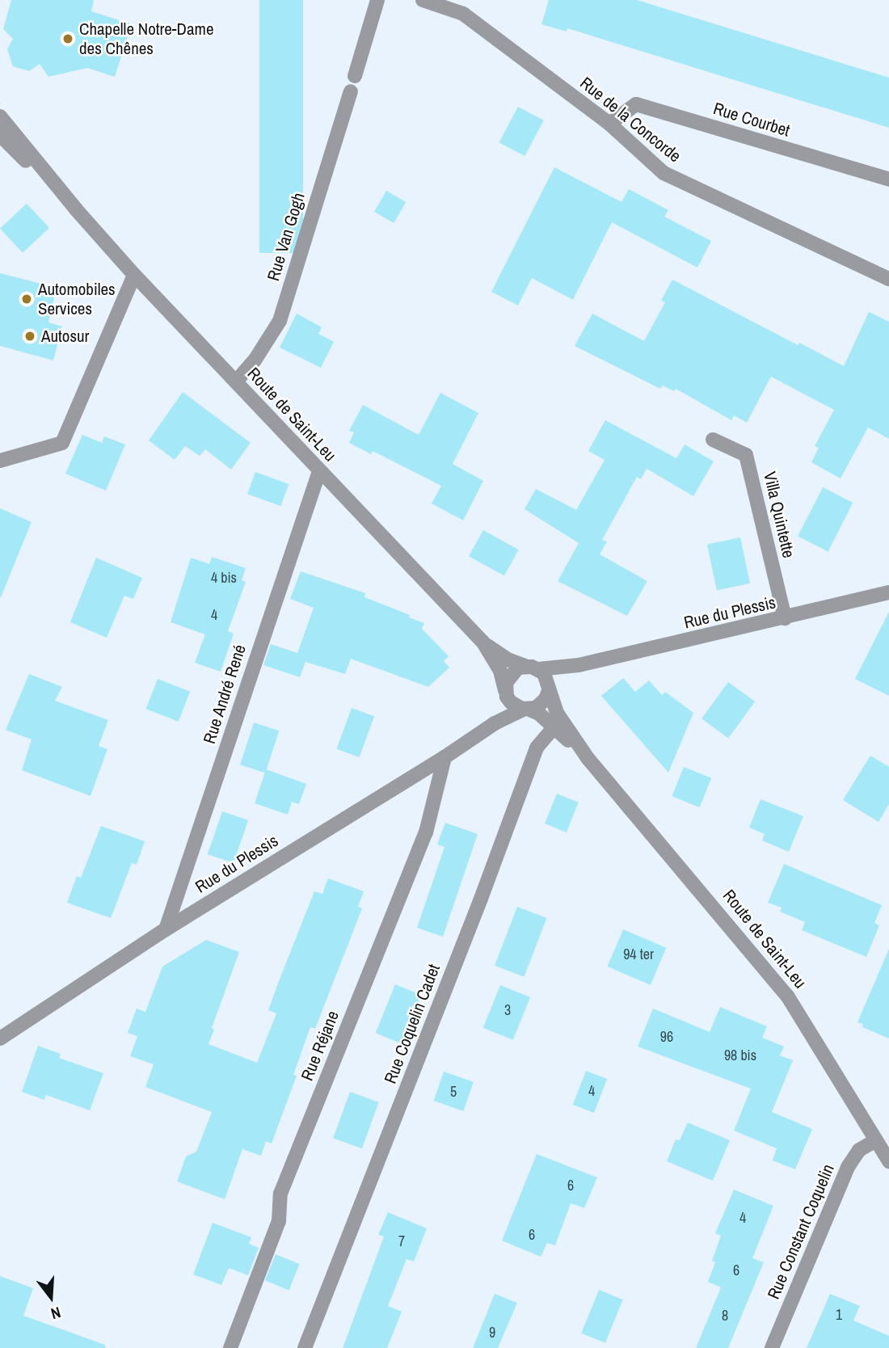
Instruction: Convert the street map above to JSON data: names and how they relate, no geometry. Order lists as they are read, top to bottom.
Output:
{
  "streets": {
    "street": [
      "Rue de la Concorde",
      "Rue Courbet",
      "Rue Van Gogh",
      "Route de Saint-Leu",
      "Villa Quintette",
      "Rue du Plessis",
      "Rue André René",
      "Rue Coquelin Cadet",
      "Rue Réjane",
      "Rue Constant Coquelin"
    ]
  },
  "crossings": [
    ["Rue de la Concorde", "Rue Courbet"],
    ["Rue Van Gogh", "Route de Saint-Leu"],
    ["Route de Saint-Leu", "Rue du Plessis"],
    ["Route de Saint-Leu", "Rue André René"],
    ["Route de Saint-Leu", "Rue Coquelin Cadet"],
    ["Route de Saint-Leu", "Rue Constant Coquelin"],
    ["Villa Quintette", "Rue du Plessis"],
    ["Rue du Plessis", "Rue André René"],
    ["Rue du Plessis", "Rue Réjane"]
  ],
  "places": ["Chapelle Notre-Dame des Chênes", "Automobiles Services", "Autosur"],
  "house_numbers": [
    "4 bis",
    "4",
    "94 ter",
    "3",
    "96",
    "98 bis",
    "4",
    "5",
    "6",
    "4",
    "6",
    "7",
    "6",
    "1",
    "8",
    "9"
  ],
  "north": "bottom"
}
